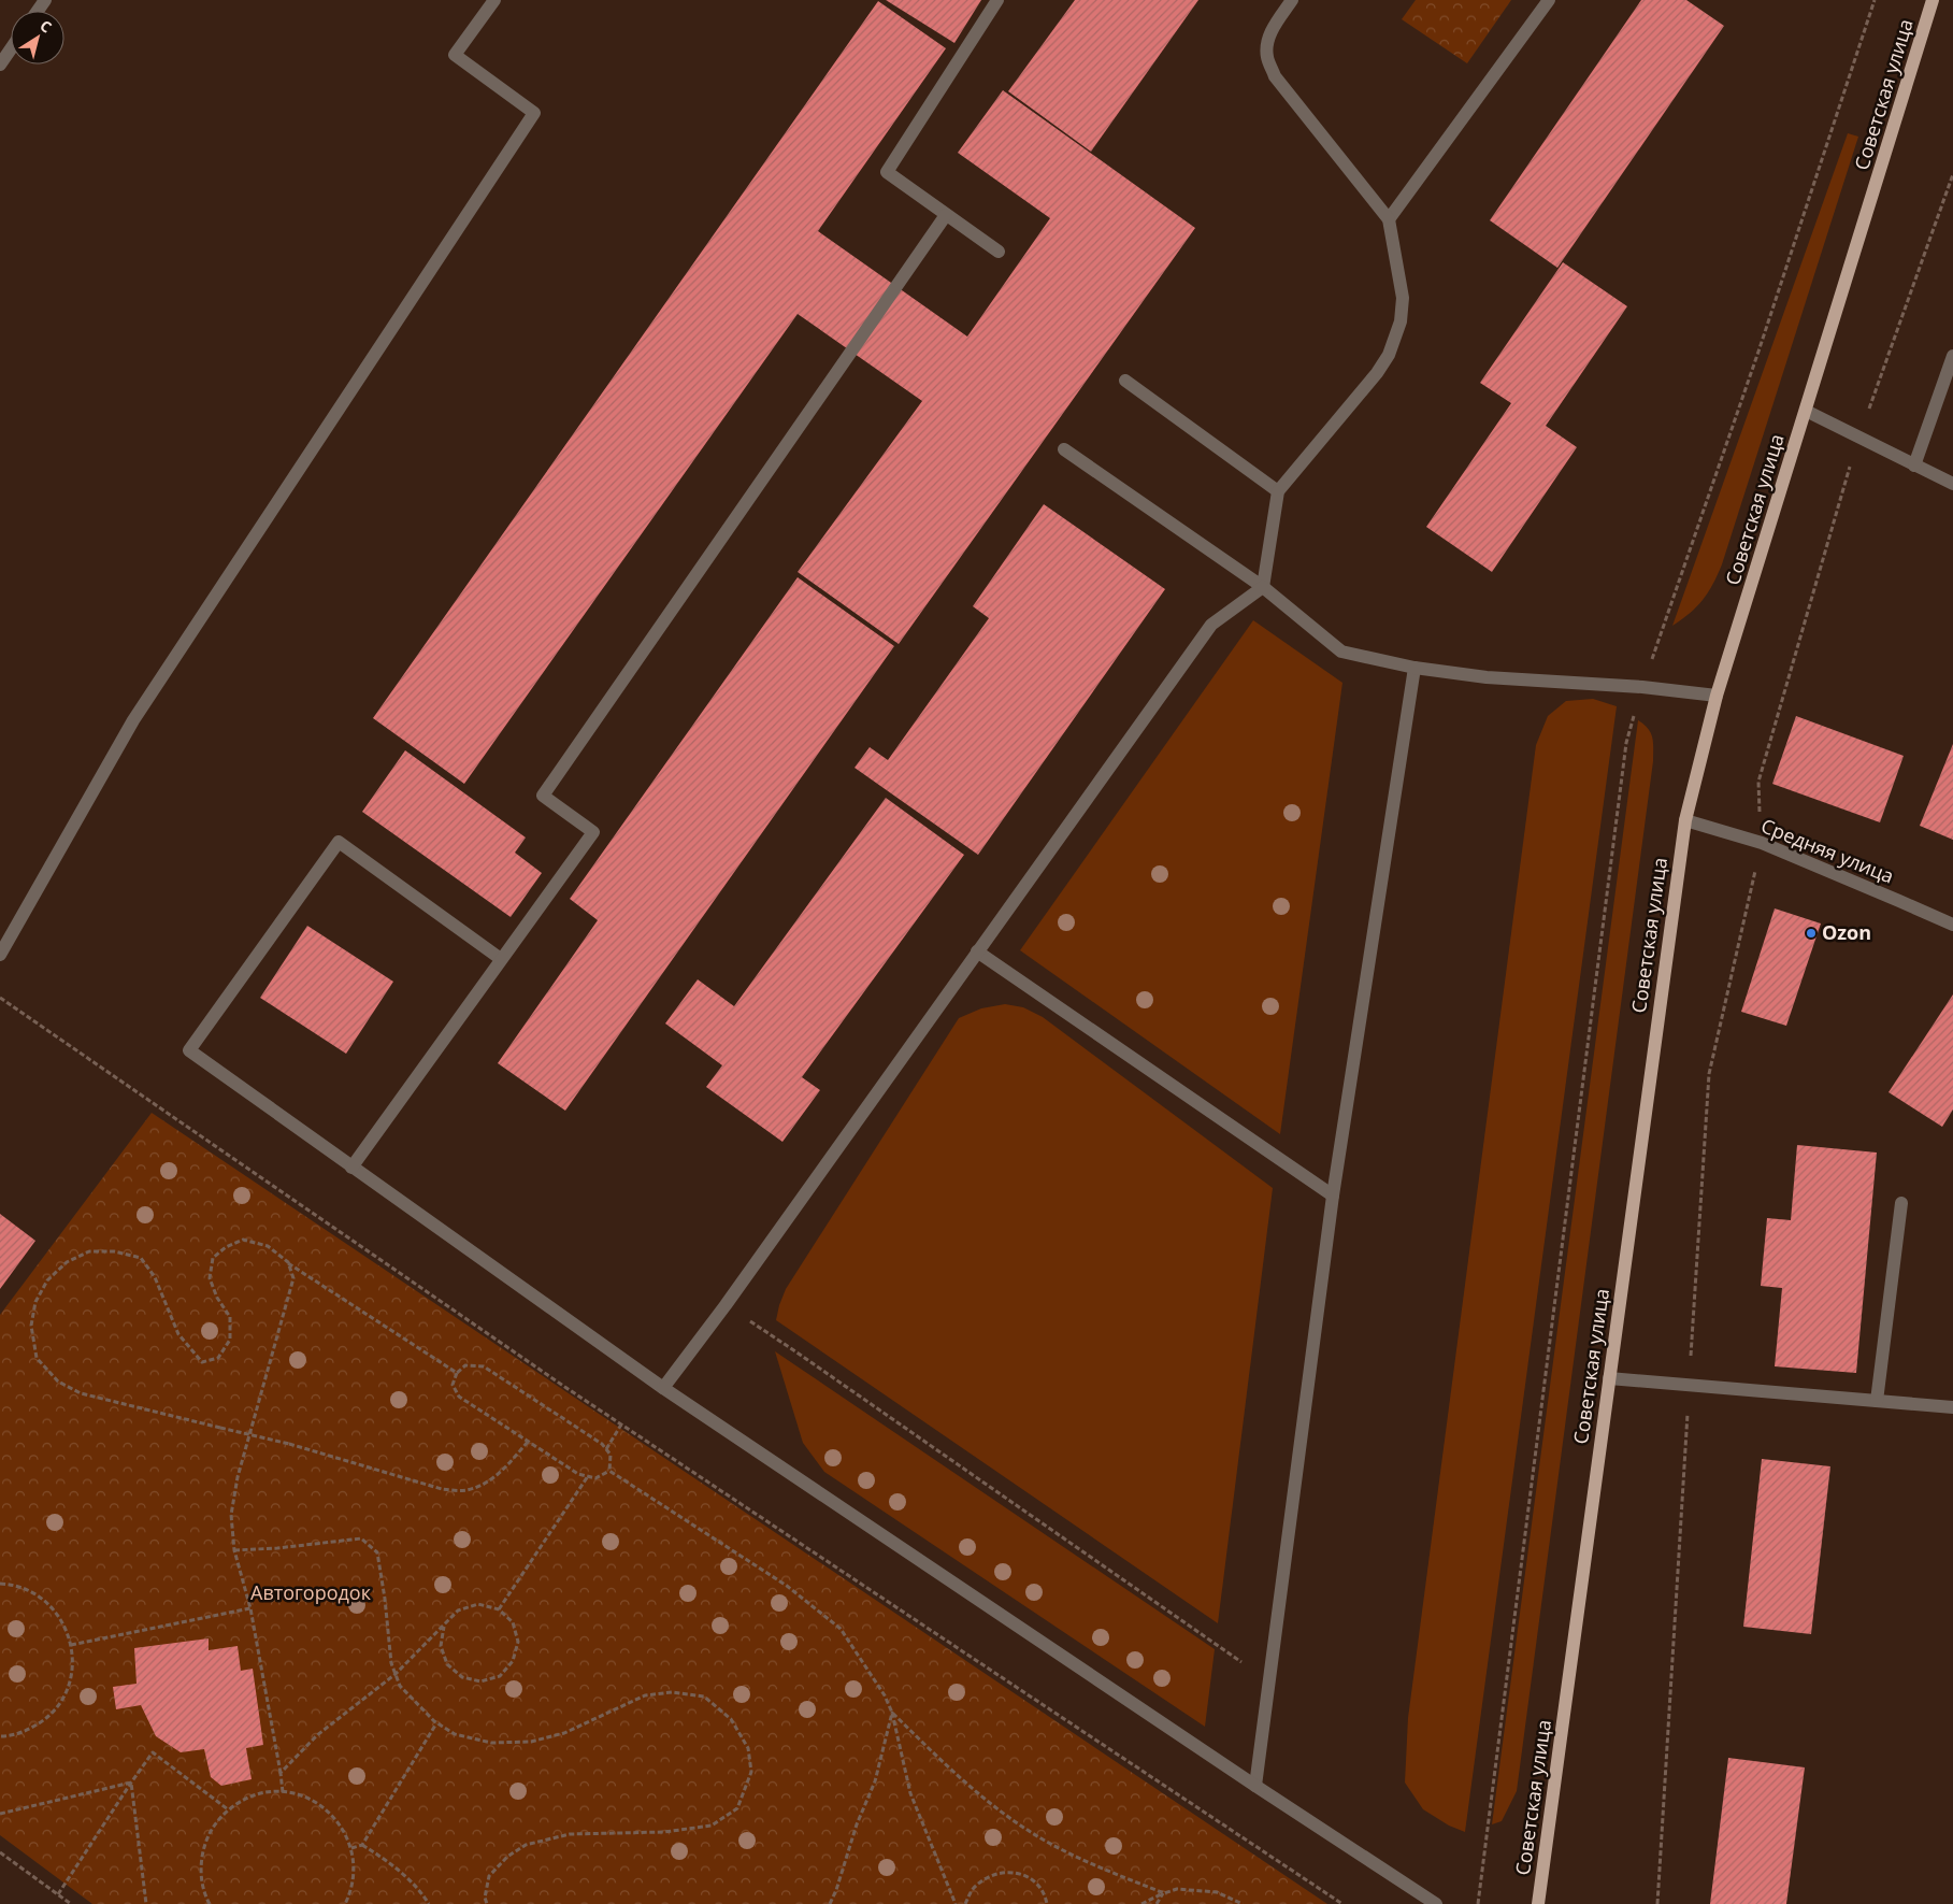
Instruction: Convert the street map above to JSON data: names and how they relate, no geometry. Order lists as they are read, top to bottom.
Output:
{
  "streets": {
    "main road": ["Советская улица"],
    "street": ["Средняя улица"]
  },
  "crossings": [
    ["Советская улица", "Средняя улица"]
  ],
  "parks": ["Автогородок"],
  "places": ["Ozon"],
  "north": "top right"
}
